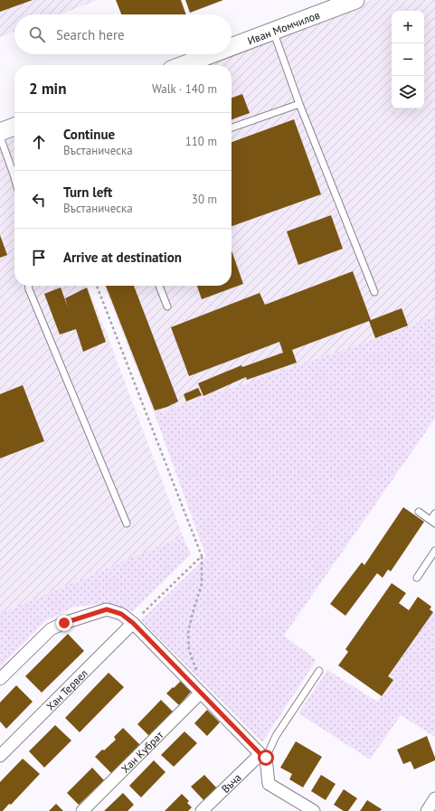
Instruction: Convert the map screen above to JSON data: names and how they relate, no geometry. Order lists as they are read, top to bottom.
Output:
{
  "streets": {
    "street": [
      "Иван Момчилов",
      "Хан Тервел",
      "Хан Кубрат",
      "Въча"
    ]
  },
  "page": {
    "map_buttons": ["+", "−"],
    "search": "Search here",
    "heading": ["2 min", "Walk · 140 m"],
    "list": [
      ["Continue", "Въстаническа", "110 m"],
      ["Turn left", "Въстаническа", "30 m"],
      "Arrive at destination"
    ]
  }
}
